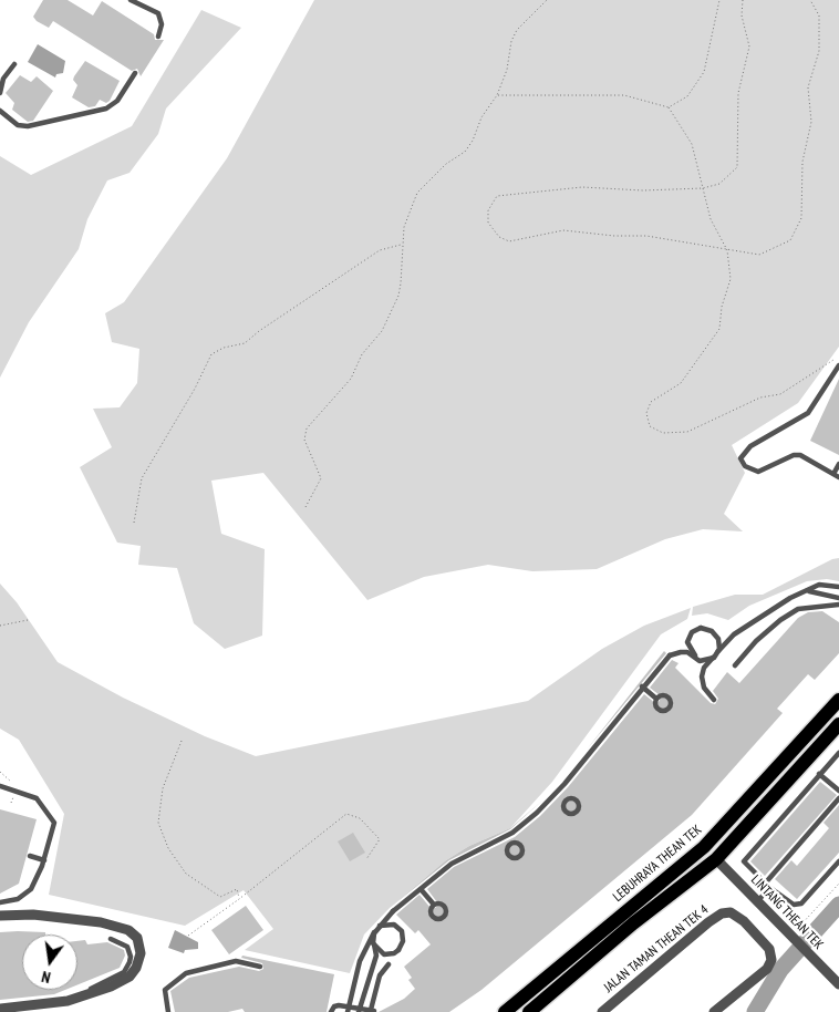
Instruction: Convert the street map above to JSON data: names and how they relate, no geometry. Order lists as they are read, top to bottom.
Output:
{
  "streets": {
    "main road": ["LEBUHRAYA THEAN TEK"],
    "street": ["LINTANG THEAN TEK", "JALAN TAMAN THEAN TEK 4"]
  },
  "north": "bottom"
}
